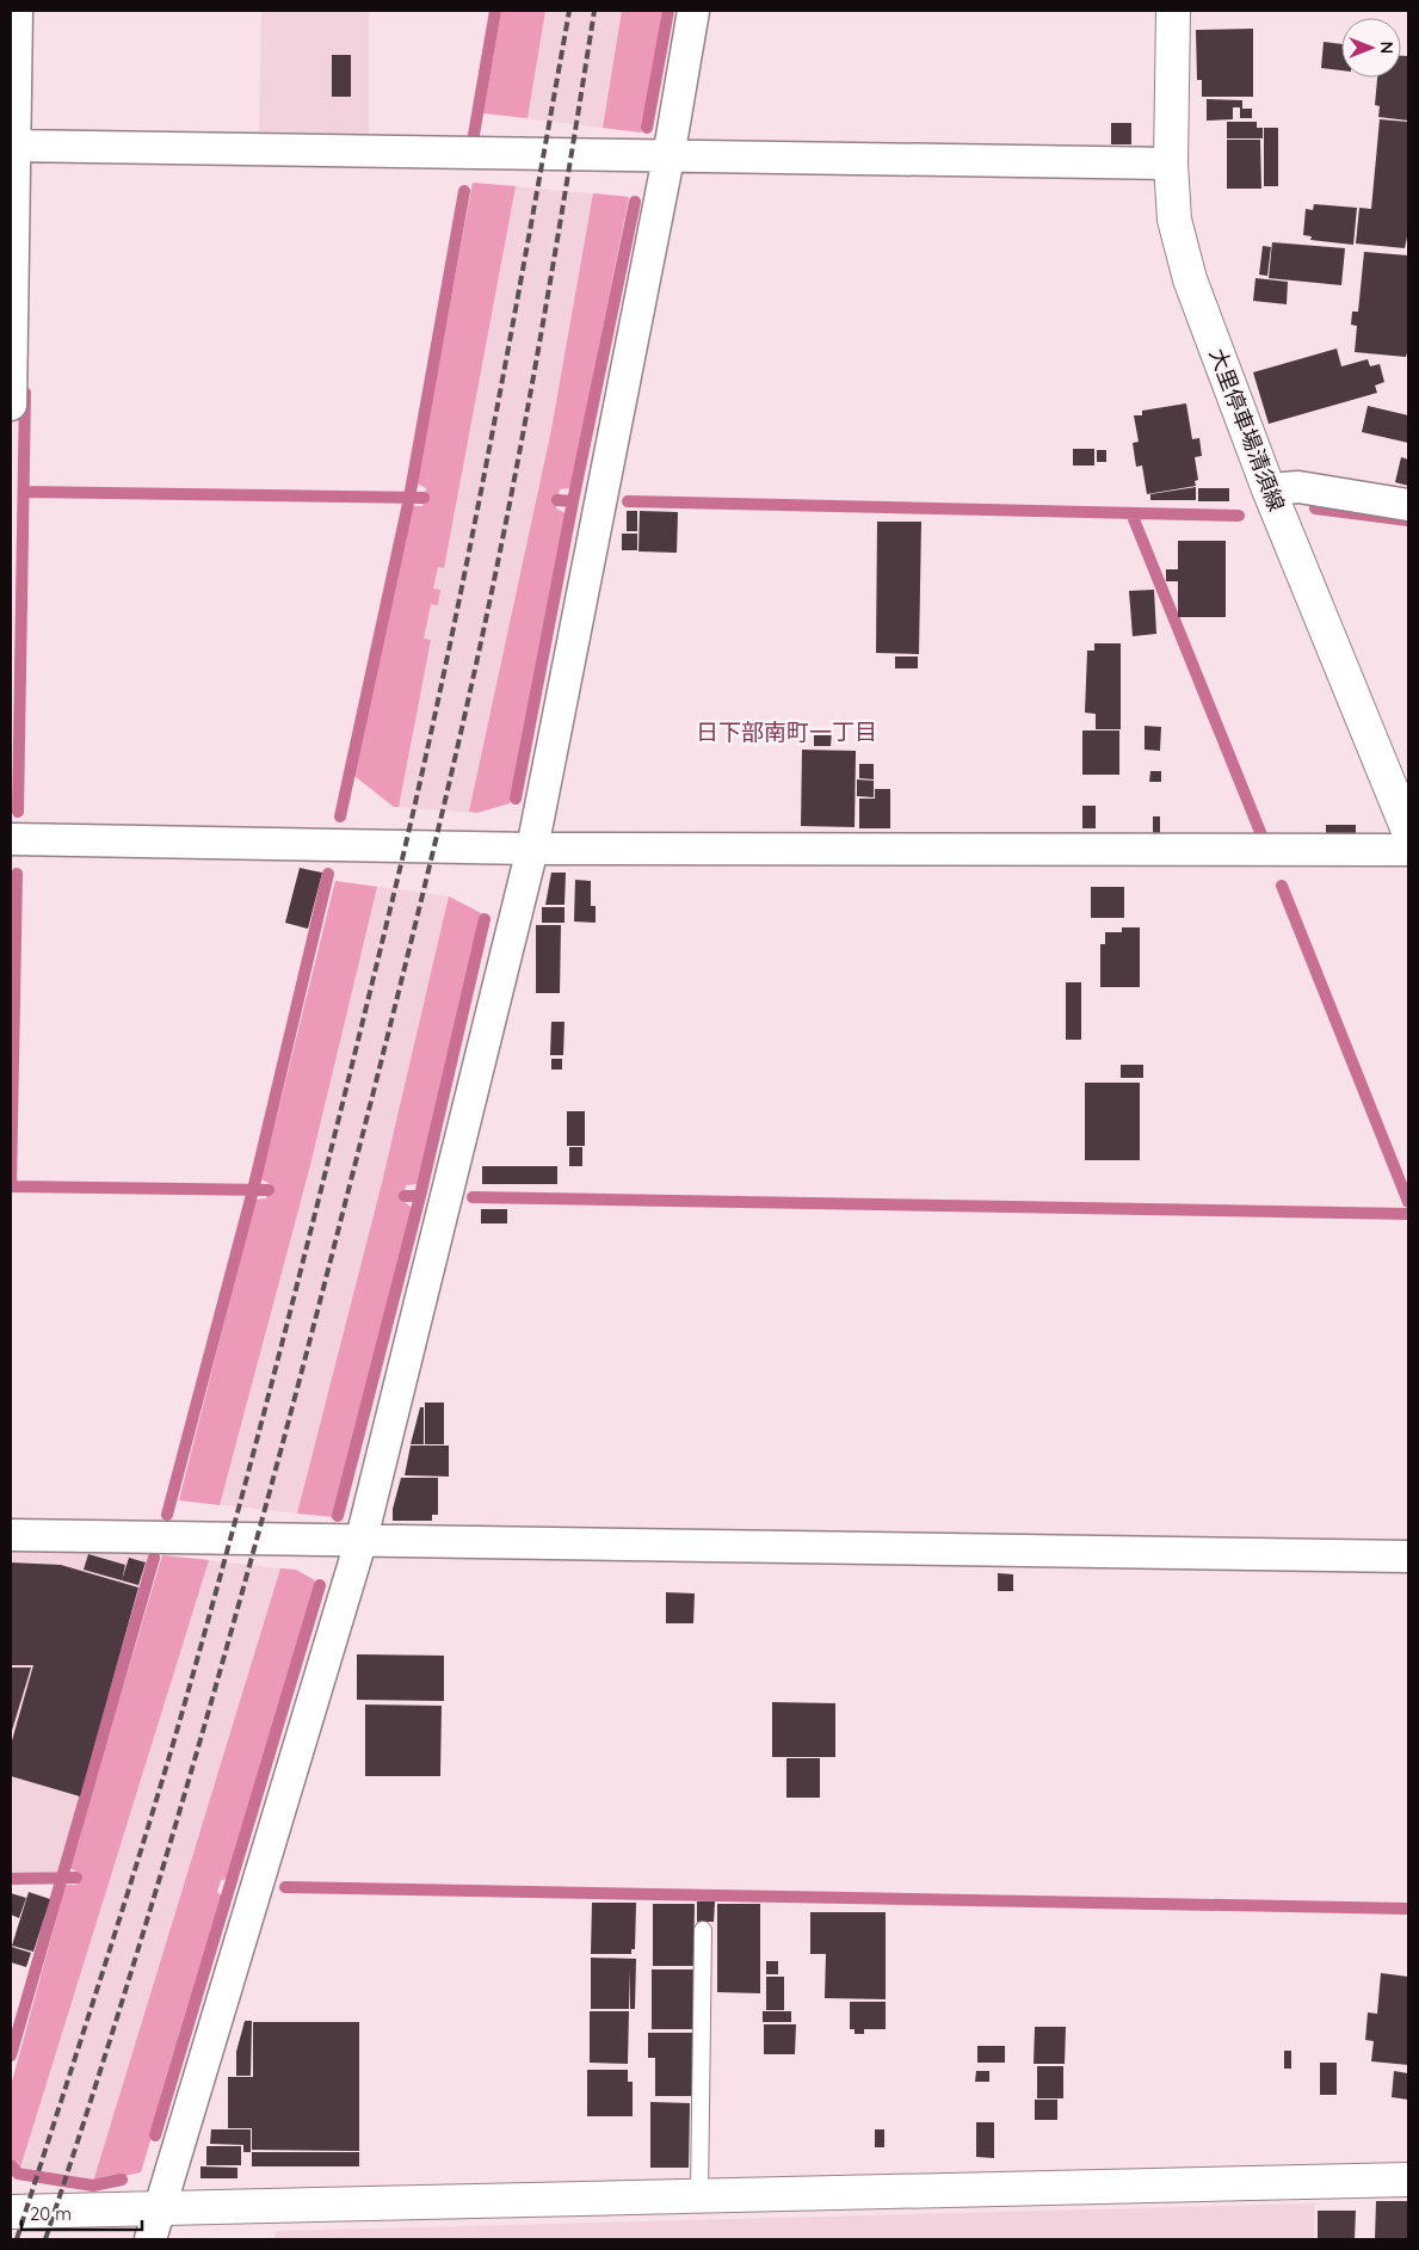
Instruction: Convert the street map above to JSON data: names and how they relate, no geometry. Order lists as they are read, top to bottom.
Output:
{
  "streets": {
    "street": ["大里停車場清須線"]
  },
  "districts": ["日下部南町一丁目"],
  "scale_bar": "20 m",
  "north": "right"
}
